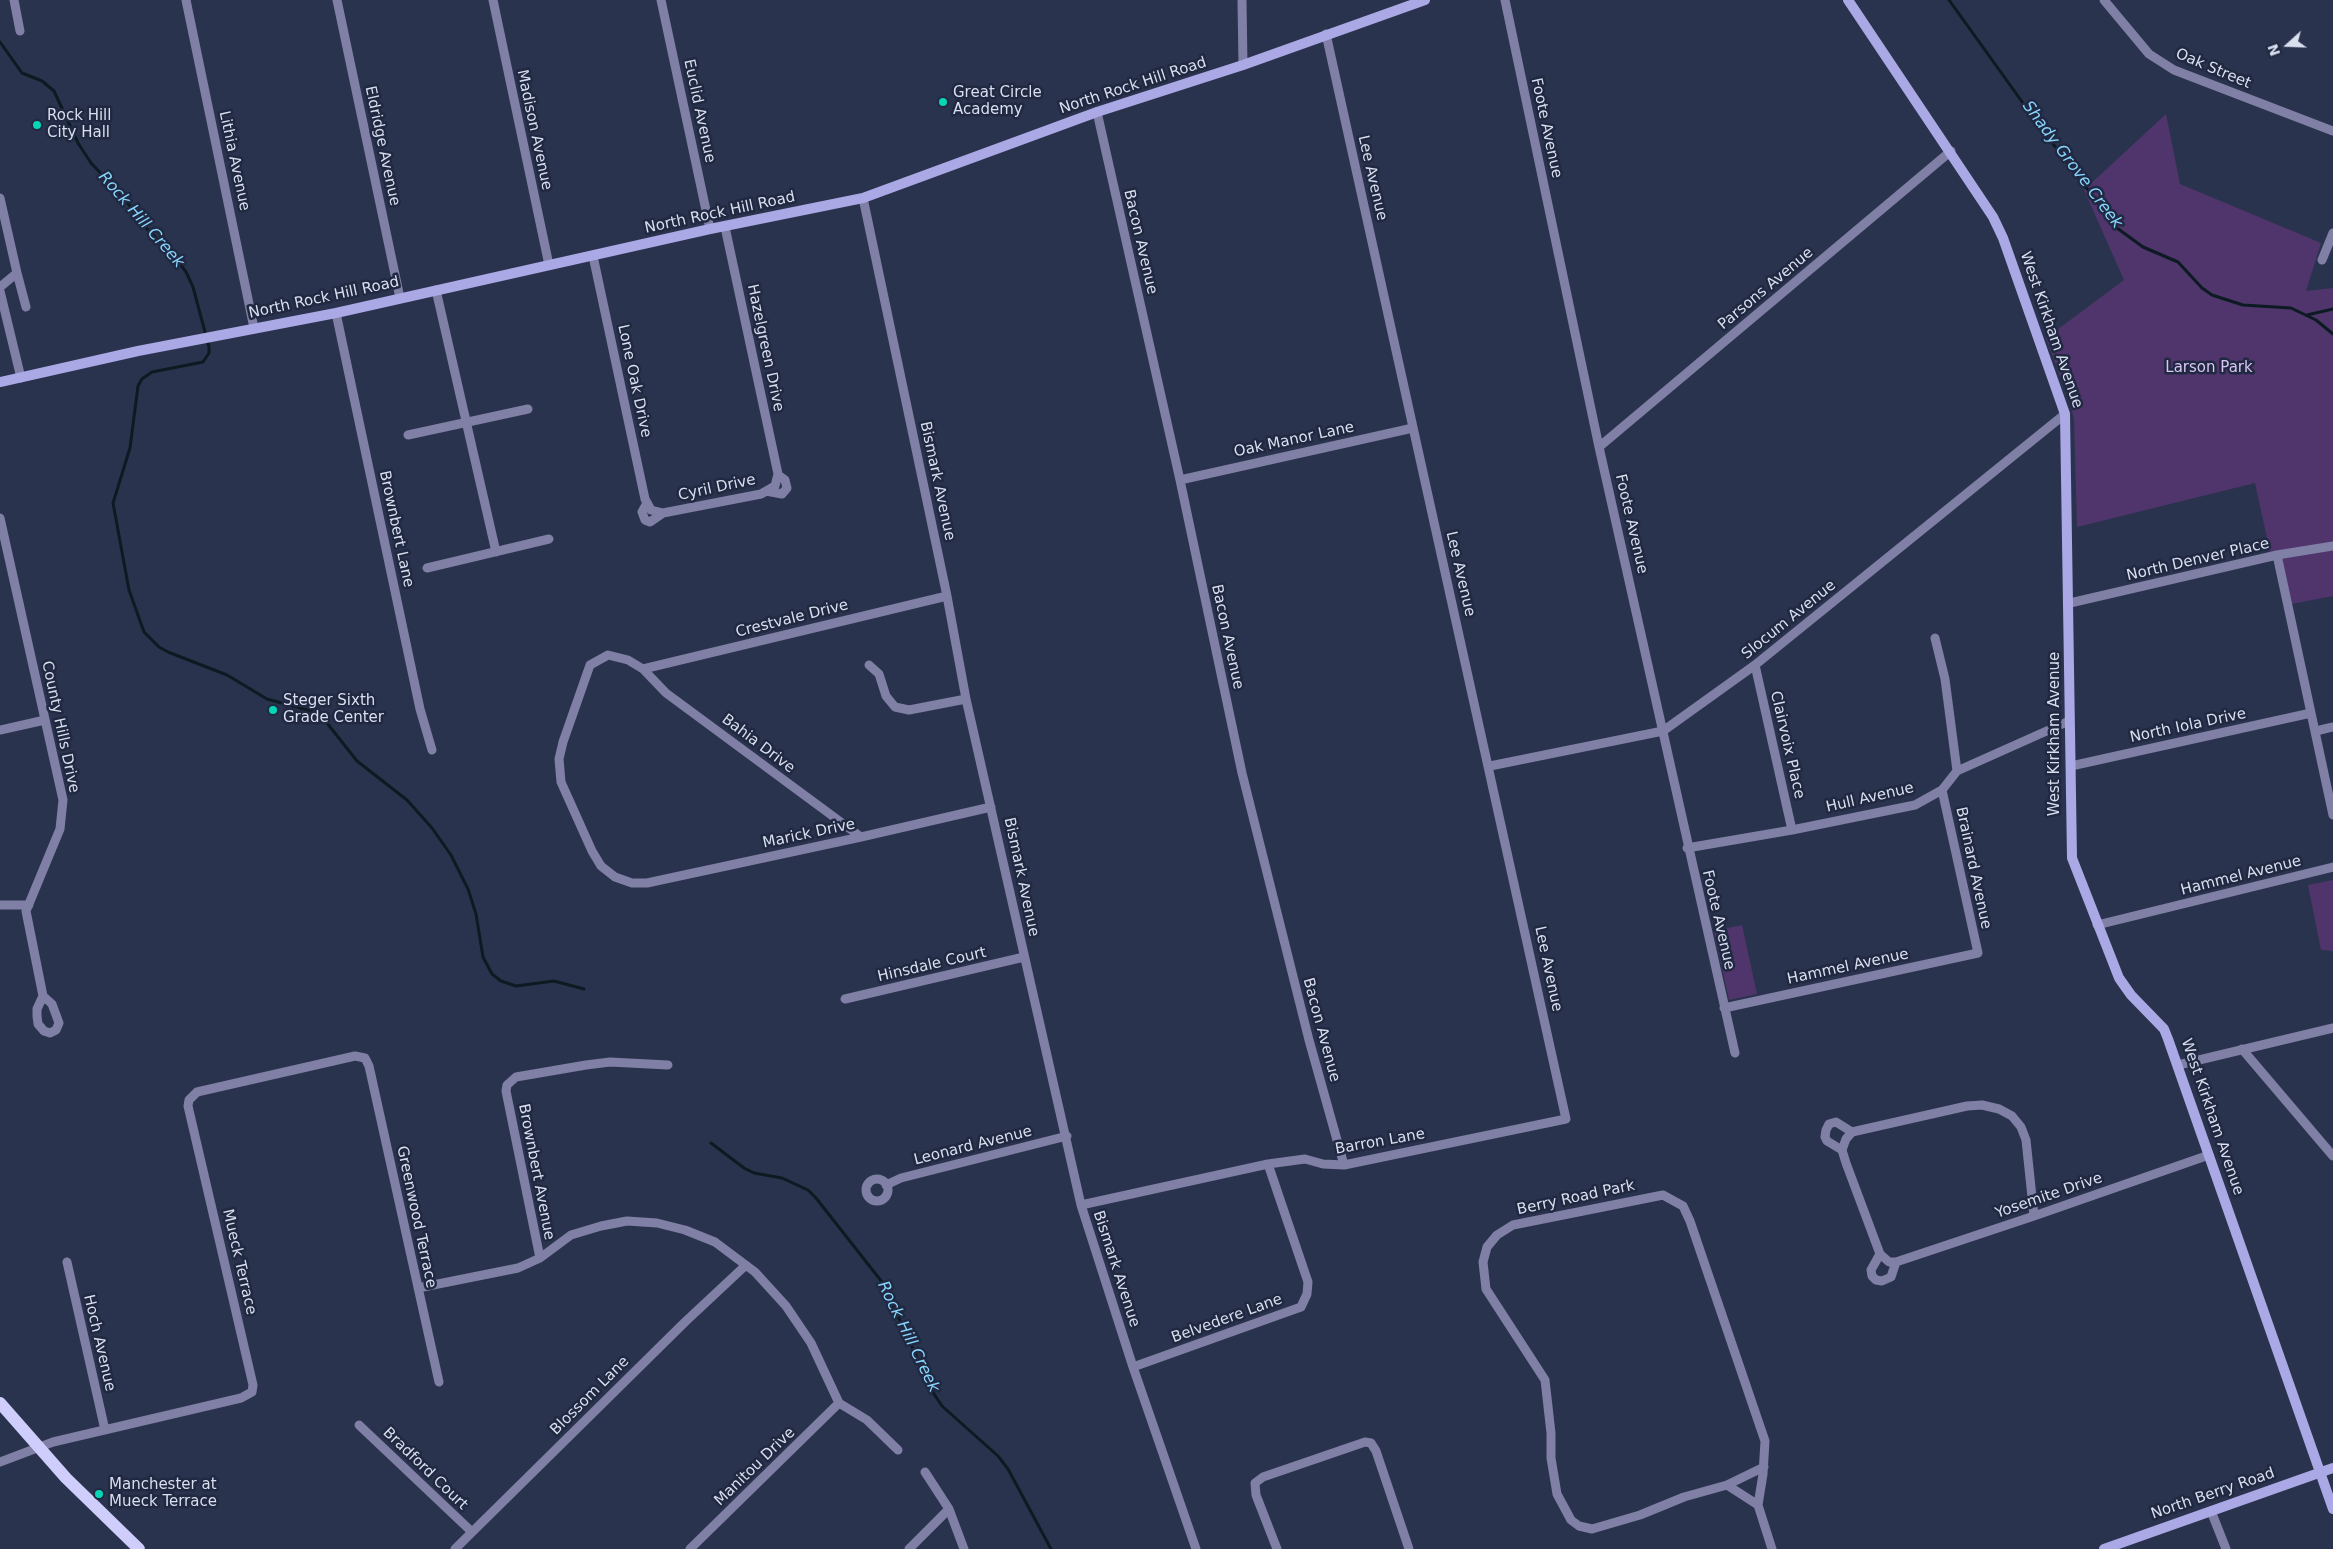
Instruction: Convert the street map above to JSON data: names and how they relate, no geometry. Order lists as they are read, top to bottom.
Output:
{
  "streets": {
    "street": [
      "Oak Street",
      "North Rock Hill Road",
      "Euclid Avenue",
      "Foote Avenue",
      "Madison Avenue",
      "Eldridge Avenue",
      "Lithia Avenue",
      "Lee Avenue",
      "Bacon Avenue",
      "Parsons Avenue",
      "West Kirkham Avenue",
      "Hazelgreen Drive",
      "Lone Oak Drive",
      "Oak Manor Lane",
      "Bismark Avenue",
      "Cyril Drive",
      "Brownbert Lane",
      "North Denver Place",
      "Crestvale Drive",
      "Slocum Avenue",
      "North Iola Drive",
      "County Hills Drive",
      "Bahia Drive",
      "Clairvoix Place",
      "Hull Avenue",
      "Marick Drive",
      "Brainard Avenue",
      "Hammel Avenue",
      "Hinsdale Court",
      "Barron Lane",
      "Leonard Avenue",
      "Brownbert Avenue",
      "Yosemite Drive",
      "Berry Road Park",
      "Greenwood Terrace",
      "Mueck Terrace",
      "Belvedere Lane",
      "Hoch Avenue",
      "Blossom Lane",
      "Manitou Drive",
      "Bradford Court",
      "North Berry Road"
    ]
  },
  "crossings": [
    ["North Rock Hill Road", "Euclid Avenue"],
    ["North Rock Hill Road", "Madison Avenue"],
    ["North Rock Hill Road", "Eldridge Avenue"],
    ["North Rock Hill Road", "Lithia Avenue"],
    ["North Rock Hill Road", "Lee Avenue"],
    ["North Rock Hill Road", "Bacon Avenue"],
    ["North Rock Hill Road", "Hazelgreen Drive"],
    ["North Rock Hill Road", "Lone Oak Drive"],
    ["North Rock Hill Road", "Bismark Avenue"],
    ["North Rock Hill Road", "Brownbert Lane"],
    ["Foote Avenue", "Parsons Avenue"],
    ["Foote Avenue", "Slocum Avenue"],
    ["Foote Avenue", "Hull Avenue"],
    ["Foote Avenue", "Hammel Avenue"],
    ["Lee Avenue", "Oak Manor Lane"],
    ["Lee Avenue", "Slocum Avenue"],
    ["Lee Avenue", "Barron Lane"],
    ["Bacon Avenue", "Oak Manor Lane"],
    ["Bacon Avenue", "Barron Lane"],
    ["Parsons Avenue", "West Kirkham Avenue"],
    ["West Kirkham Avenue", "North Denver Place"],
    ["West Kirkham Avenue", "Slocum Avenue"],
    ["West Kirkham Avenue", "North Iola Drive"],
    ["West Kirkham Avenue", "Hull Avenue"],
    ["West Kirkham Avenue", "Hammel Avenue"],
    ["West Kirkham Avenue", "Yosemite Drive"],
    ["West Kirkham Avenue", "North Berry Road"],
    ["Hazelgreen Drive", "Cyril Drive"],
    ["Lone Oak Drive", "Cyril Drive"],
    ["Bismark Avenue", "Crestvale Drive"],
    ["Bismark Avenue", "Marick Drive"],
    ["Bismark Avenue", "Hinsdale Court"],
    ["Bismark Avenue", "Barron Lane"],
    ["Bismark Avenue", "Leonard Avenue"],
    ["Bismark Avenue", "Belvedere Lane"],
    ["Crestvale Drive", "Bahia Drive"],
    ["Slocum Avenue", "Clairvoix Place"],
    ["Bahia Drive", "Marick Drive"],
    ["Clairvoix Place", "Hull Avenue"],
    ["Hull Avenue", "Brainard Avenue"],
    ["Brainard Avenue", "Hammel Avenue"],
    ["Barron Lane", "Belvedere Lane"],
    ["Greenwood Terrace", "Mueck Terrace"],
    ["Mueck Terrace", "Hoch Avenue"],
    ["Blossom Lane", "Bradford Court"]
  ],
  "water": ["Shady Grove Creek", "Rock Hill Creek"],
  "parks": ["Larson Park"],
  "places": [
    "Great Circle Academy",
    "Rock Hill City Hall",
    "Steger Sixth Grade Center",
    "Manchester at Mueck Terrace"
  ],
  "north": "left"
}
